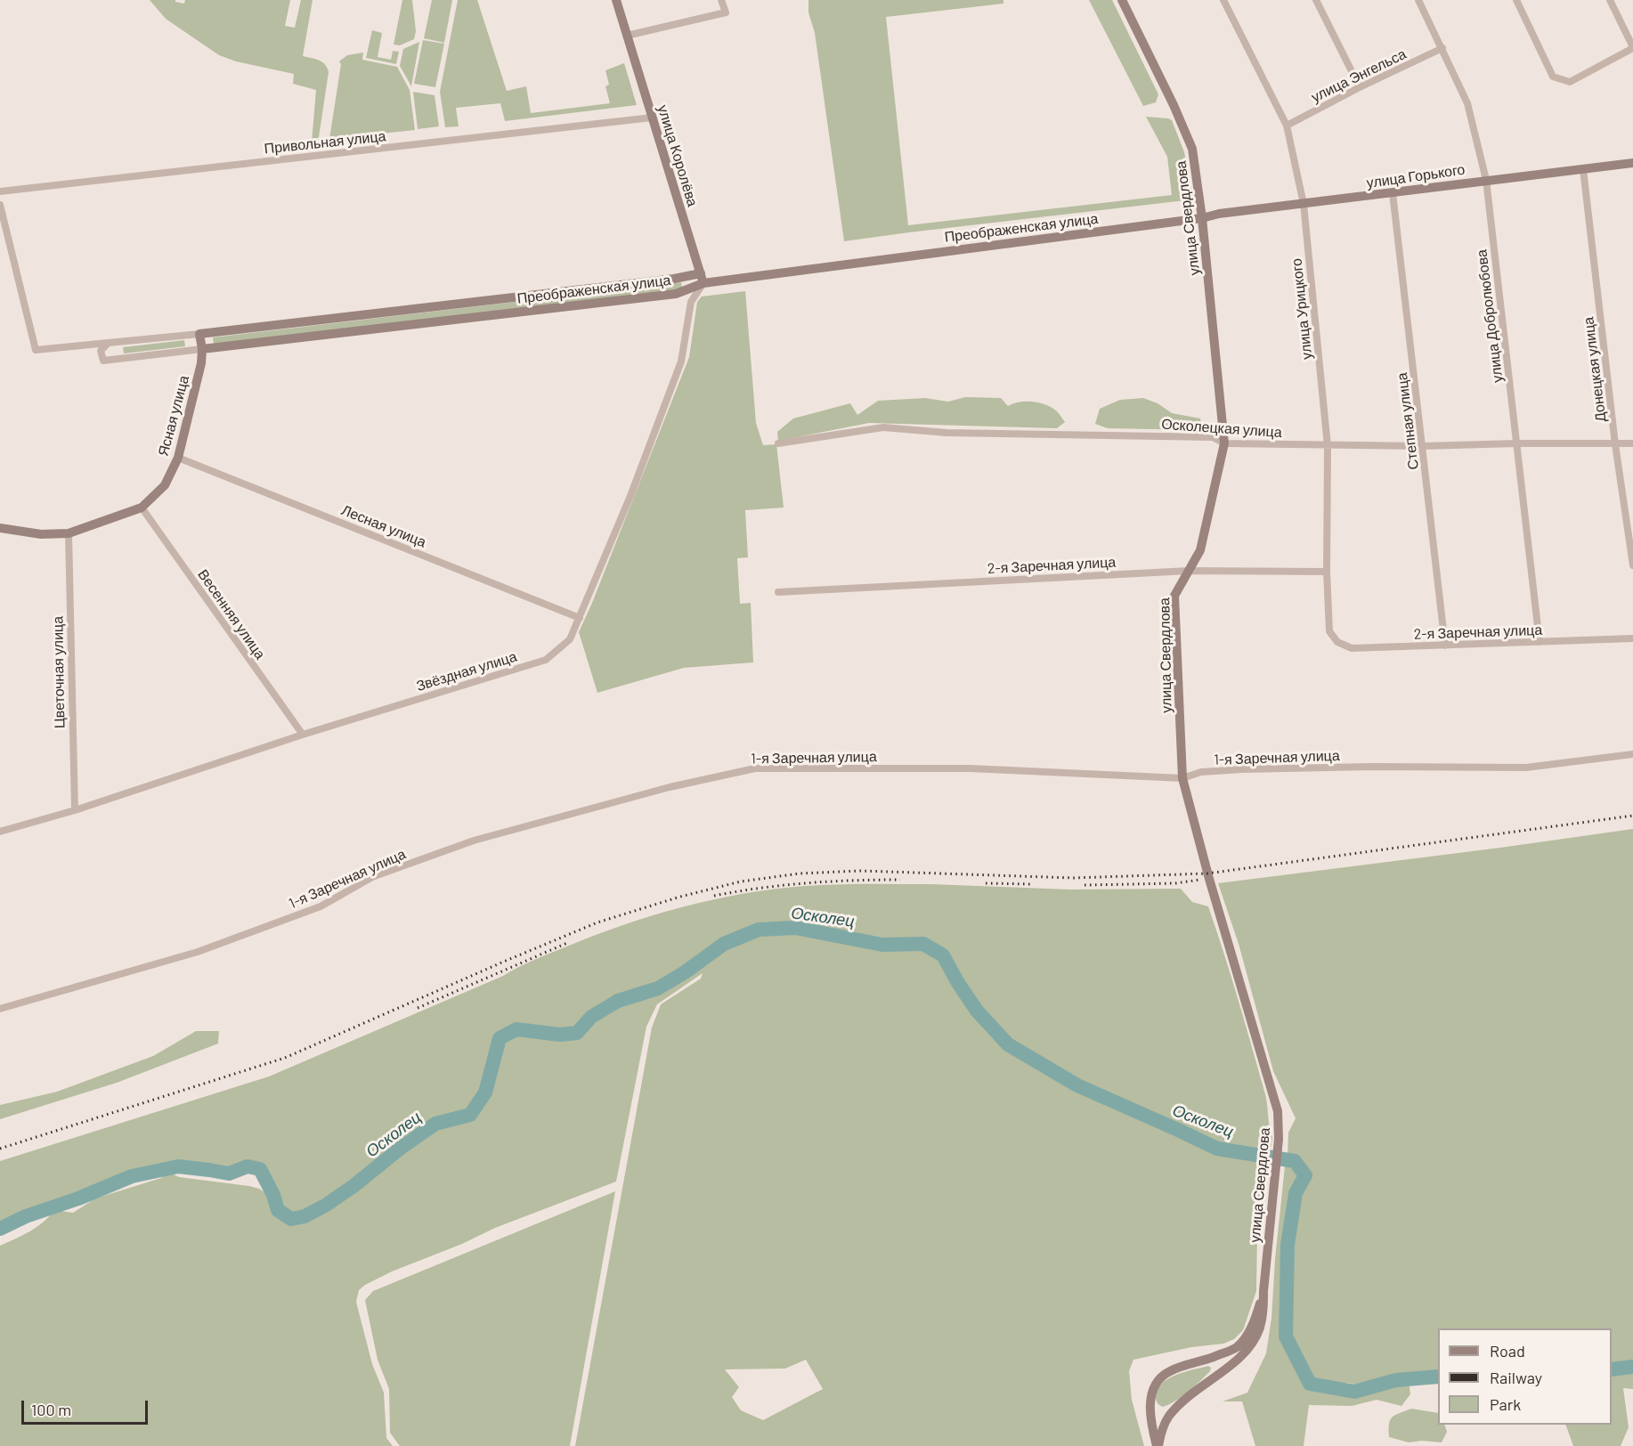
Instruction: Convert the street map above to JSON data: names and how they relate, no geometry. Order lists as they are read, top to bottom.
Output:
{
  "streets": {
    "main road": [
      "улица Королёва",
      "улица Горького",
      "улица Свердлова",
      "Преображенская улица",
      "Ясная улица"
    ],
    "street": [
      "улица Энгельса",
      "Привольная улица",
      "улица Урицкого",
      "улица Добролюбова",
      "Донецкая улица",
      "Степная улица",
      "Осколецкая улица",
      "Лесная улица",
      "2-я Заречная улица",
      "Весенняя улица",
      "Звёздная улица",
      "Цветочная улица",
      "1-я Заречная улица"
    ]
  },
  "crossings": [
    ["улица Энгельса", "улица Урицкого"],
    ["улица Энгельса", "улица Добролюбова"],
    ["Привольная улица", "улица Королёва"],
    ["улица Королёва", "Преображенская улица"],
    ["улица Королёва", "Звёздная улица"],
    ["улица Горького", "улица Свердлова"],
    ["улица Горького", "Преображенская улица"],
    ["улица Горького", "улица Урицкого"],
    ["улица Горького", "улица Добролюбова"],
    ["улица Горького", "Донецкая улица"],
    ["улица Горького", "Степная улица"],
    ["улица Свердлова", "Преображенская улица"],
    ["улица Свердлова", "Осколецкая улица"],
    ["улица Свердлова", "2-я Заречная улица"],
    ["улица Свердлова", "1-я Заречная улица"],
    ["Преображенская улица", "Ясная улица"],
    ["Преображенская улица", "Звёздная улица"],
    ["улица Урицкого", "Осколецкая улица"],
    ["улица Урицкого", "2-я Заречная улица"],
    ["улица Добролюбова", "Осколецкая улица"],
    ["улица Добролюбова", "2-я Заречная улица"],
    ["Донецкая улица", "Осколецкая улица"],
    ["Ясная улица", "Лесная улица"],
    ["Ясная улица", "Весенняя улица"],
    ["Ясная улица", "Цветочная улица"],
    ["Степная улица", "Осколецкая улица"],
    ["Степная улица", "2-я Заречная улица"],
    ["Лесная улица", "Звёздная улица"],
    ["Весенняя улица", "Звёздная улица"],
    ["Звёздная улица", "Цветочная улица"]
  ],
  "water": ["Осколец"],
  "legend": ["Road", "Railway", "Park"],
  "scale_bar": "100 m"
}
